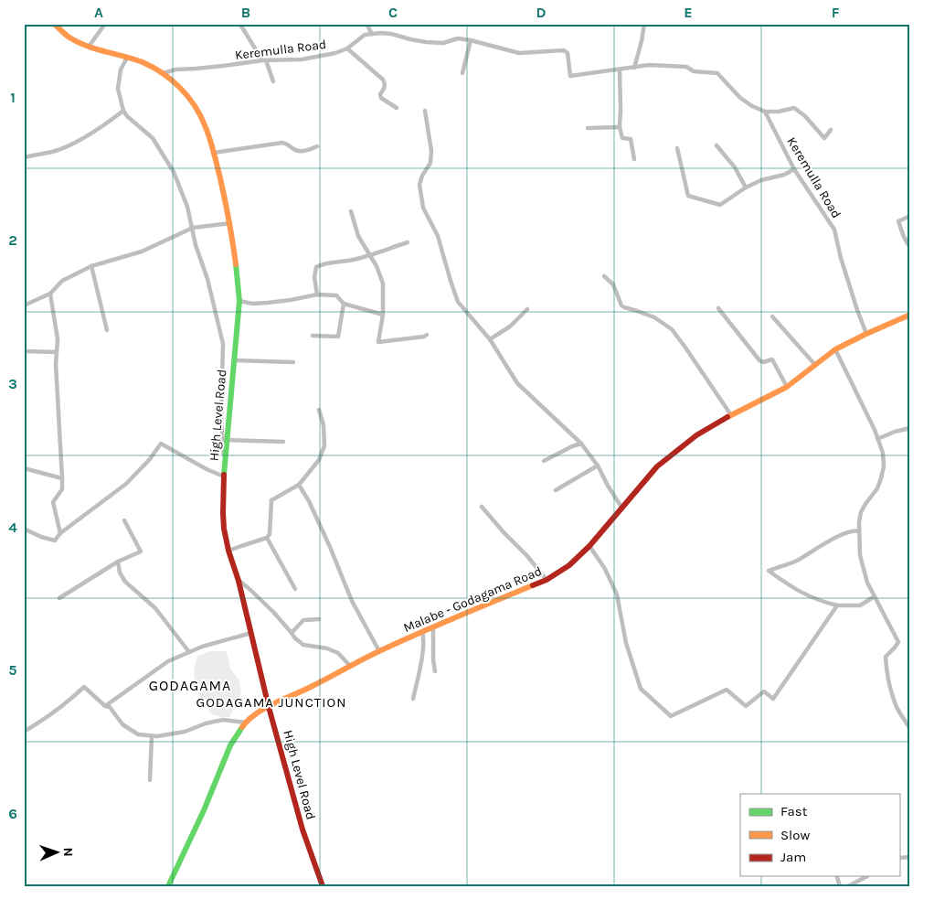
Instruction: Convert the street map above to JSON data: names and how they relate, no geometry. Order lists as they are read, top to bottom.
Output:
{
  "streets": {
    "main road": ["High Level Road", "Malabe - Godagama Road"],
    "street": ["Keremulla Road"]
  },
  "crossings": [
    ["Keremulla Road", "High Level Road"],
    ["Keremulla Road", "Malabe - Godagama Road"],
    ["High Level Road", "Malabe - Godagama Road"]
  ],
  "districts": ["GODAGAMA", "GODAGAMA JUNCTION"],
  "legend": ["Fast", "Slow", "Jam"],
  "north": "right",
  "grid": {
    "columns": [
      "A",
      "B",
      "C",
      "D",
      "E",
      "F"
    ],
    "rows": [
      "1",
      "2",
      "3",
      "4",
      "5",
      "6"
    ]
  }
}
